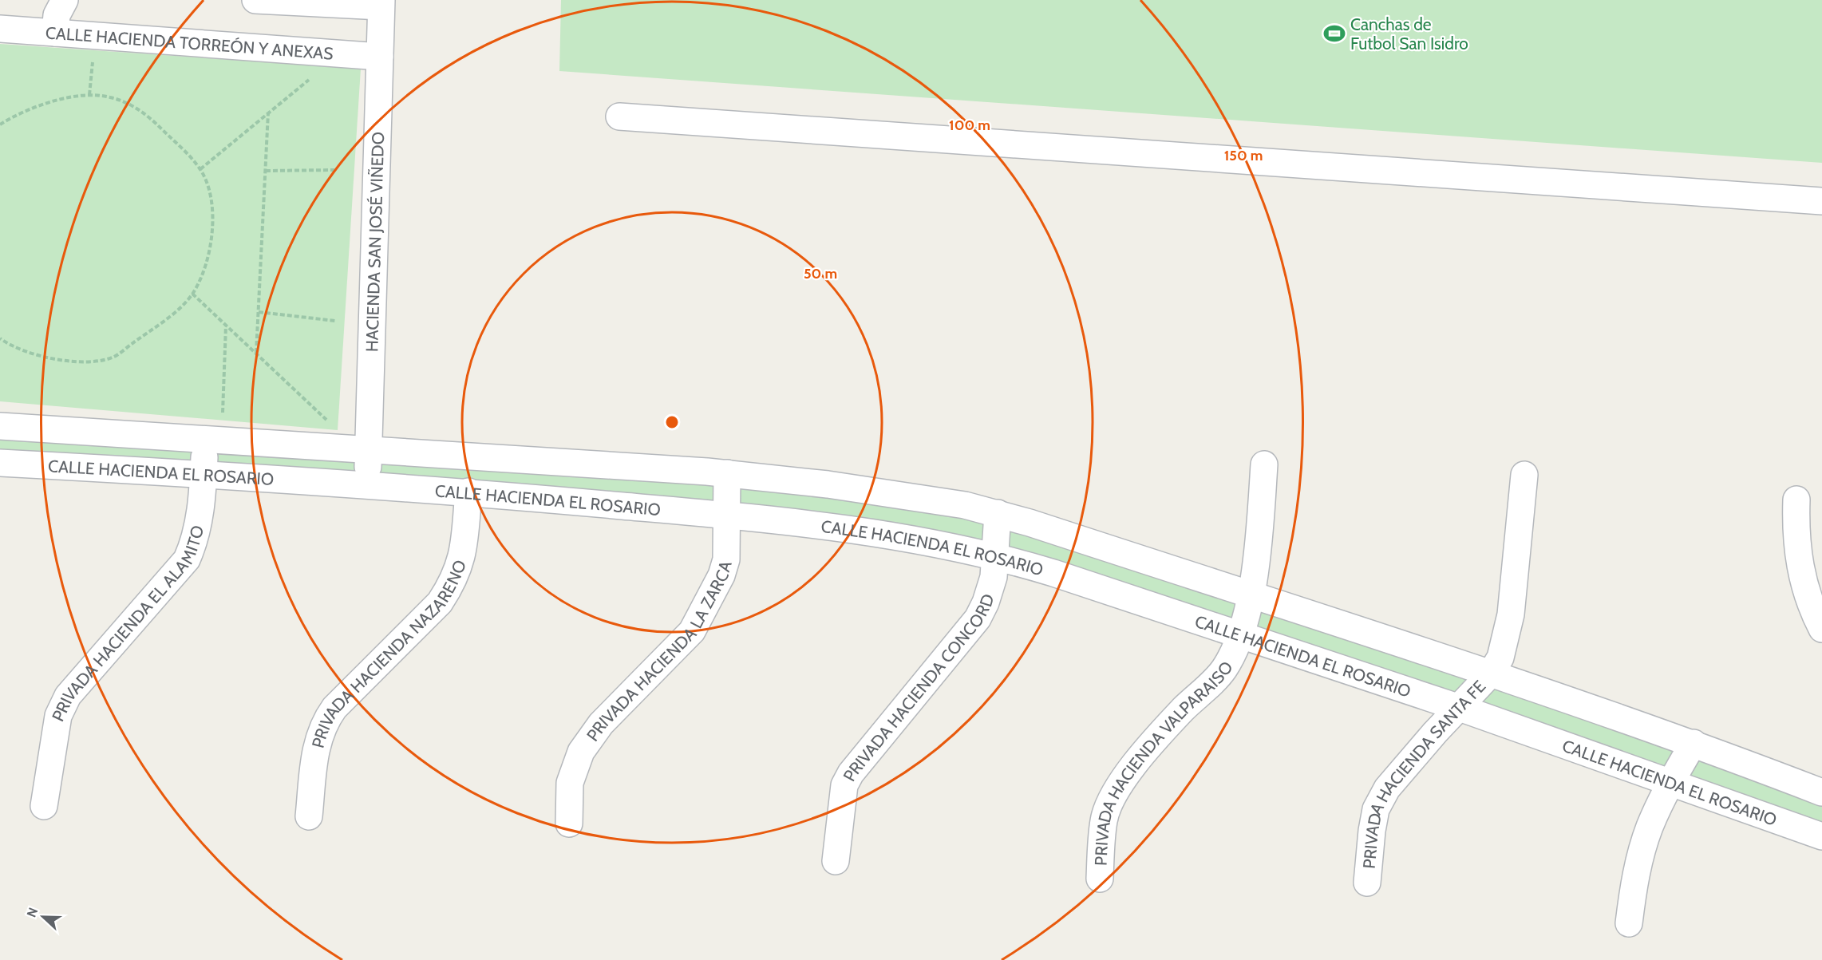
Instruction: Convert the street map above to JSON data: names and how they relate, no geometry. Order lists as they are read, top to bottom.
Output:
{
  "streets": {
    "street": [
      "CALLE HACIENDA TORREÓN Y ANEXAS",
      "HACIENDA SAN JOSÉ VIÑEDO",
      "CALLE HACIENDA EL ROSARIO",
      "PRIVADA HACIENDA EL ALAMITO",
      "PRIVADA HACIENDA LA ZARCA",
      "PRIVADA HACIENDA NAZARENO",
      "PRIVADA HACIENDA CONCORD",
      "PRIVADA HACIENDA VALPARAISO",
      "PRIVADA HACIENDA SANTA FE"
    ]
  },
  "crossings": [
    ["CALLE HACIENDA TORREÓN Y ANEXAS", "HACIENDA SAN JOSÉ VIÑEDO"],
    ["HACIENDA SAN JOSÉ VIÑEDO", "CALLE HACIENDA EL ROSARIO"],
    ["CALLE HACIENDA EL ROSARIO", "PRIVADA HACIENDA EL ALAMITO"],
    ["CALLE HACIENDA EL ROSARIO", "PRIVADA HACIENDA LA ZARCA"],
    ["CALLE HACIENDA EL ROSARIO", "PRIVADA HACIENDA NAZARENO"],
    ["CALLE HACIENDA EL ROSARIO", "PRIVADA HACIENDA CONCORD"],
    ["CALLE HACIENDA EL ROSARIO", "PRIVADA HACIENDA VALPARAISO"],
    ["CALLE HACIENDA EL ROSARIO", "PRIVADA HACIENDA SANTA FE"]
  ],
  "places": {
    "sports": ["Canchas de Futbol San Isidro"]
  },
  "north": "left",
  "rings": ["100 m", "150 m", "50 m"]
}
